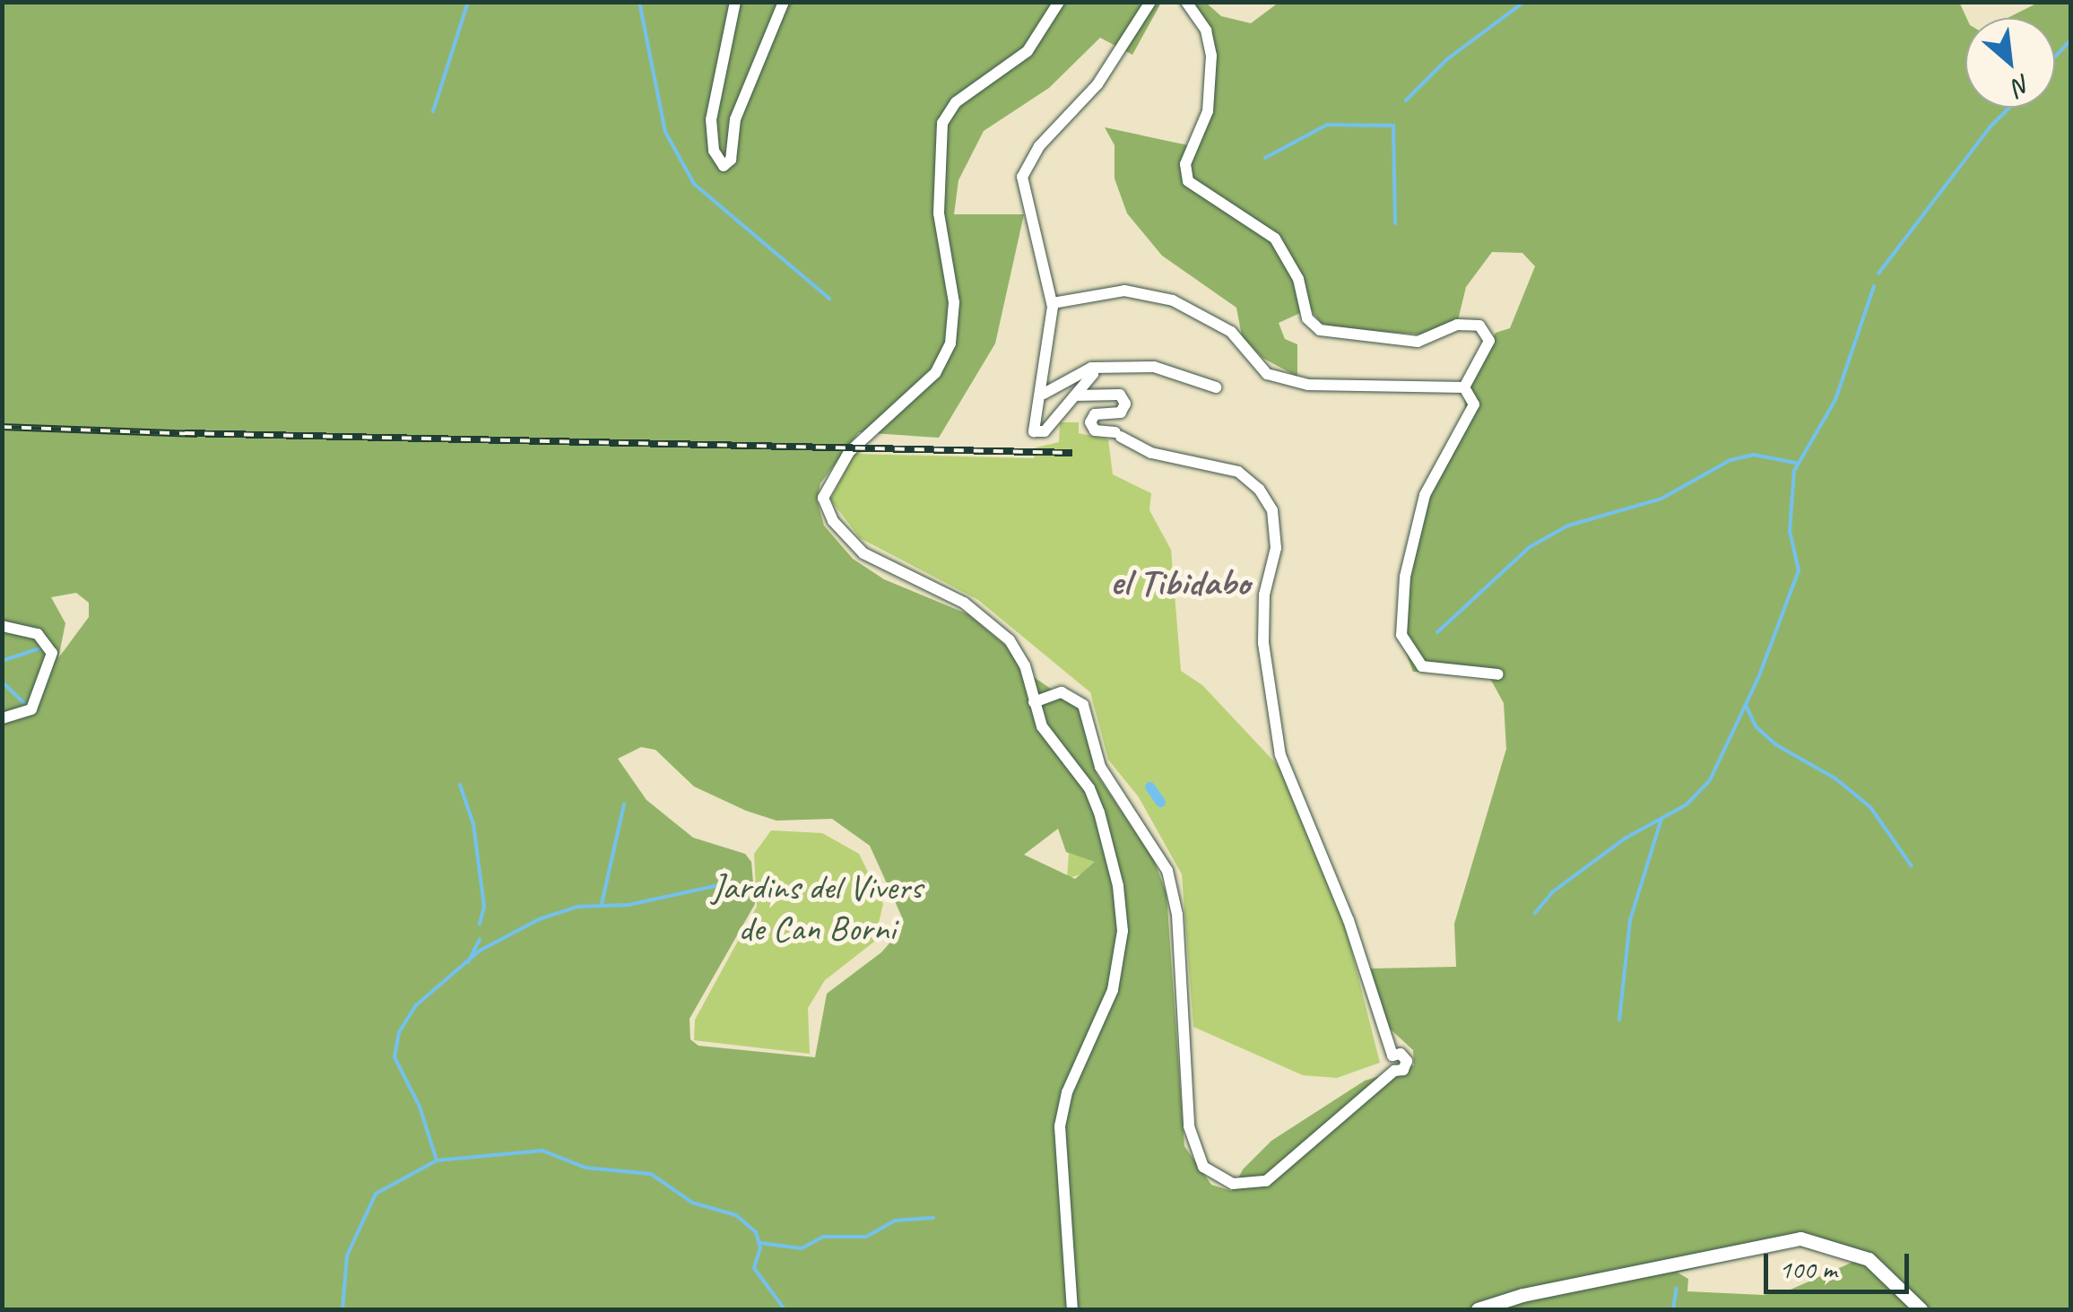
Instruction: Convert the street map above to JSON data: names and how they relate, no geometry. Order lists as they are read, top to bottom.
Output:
{
  "districts": ["el Tibidabo"],
  "parks": ["Jardins del Vivers de Can Borni"],
  "scale_bar": "100 m",
  "north": "bottom right"
}
